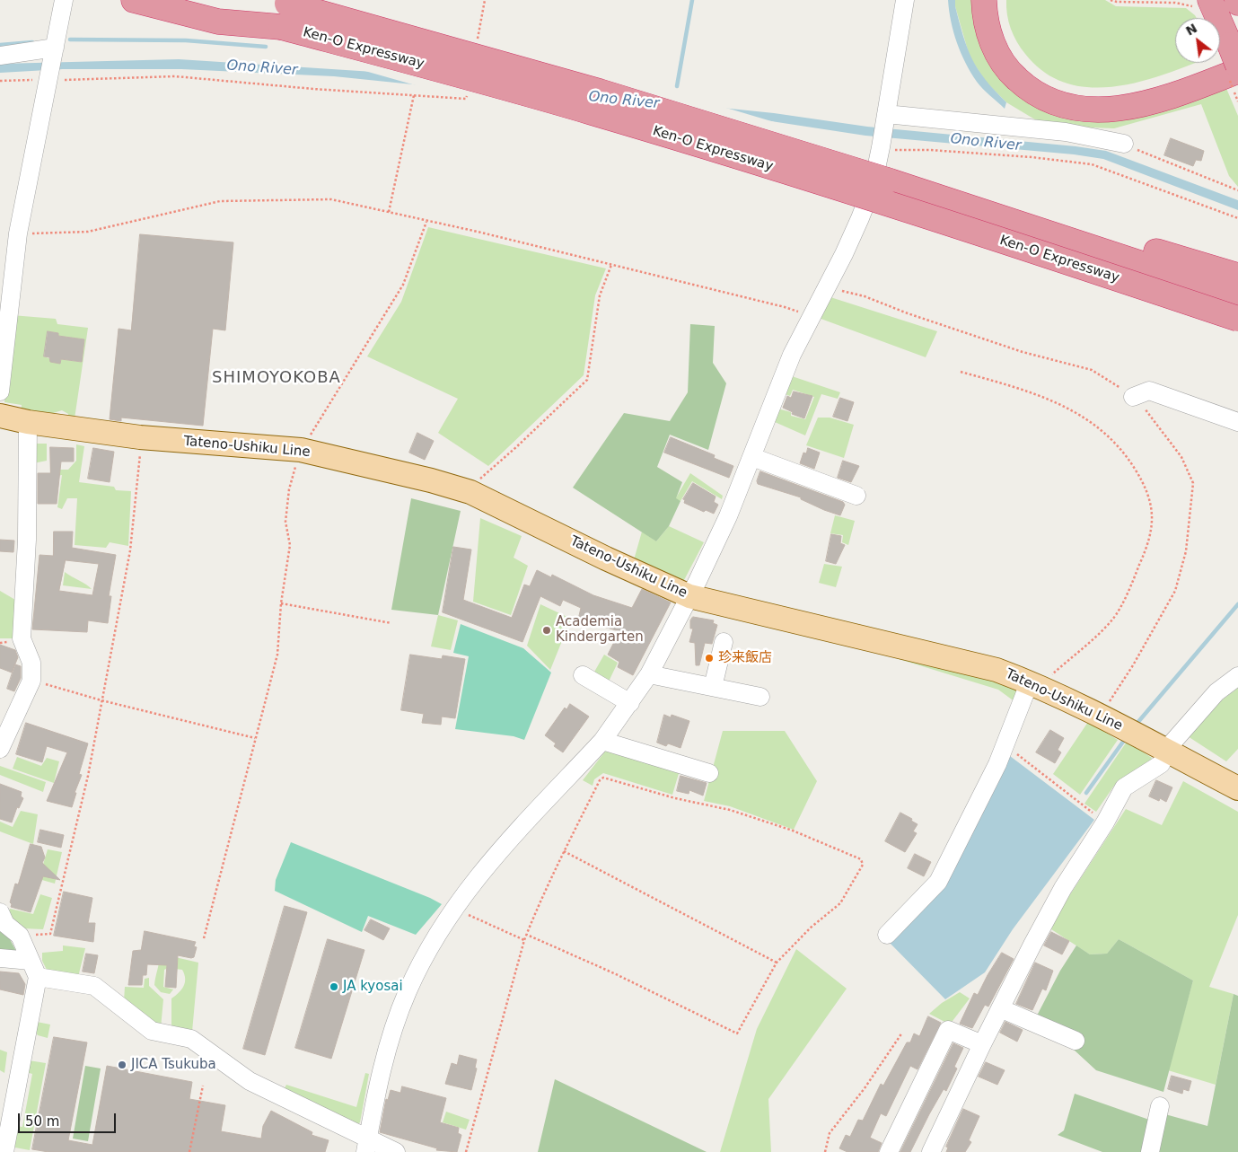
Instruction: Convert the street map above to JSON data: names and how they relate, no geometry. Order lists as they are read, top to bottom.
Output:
{
  "streets": {
    "highway": ["Ken-O Expressway"],
    "main road": ["Tateno-Ushiku Line"]
  },
  "districts": ["SHIMOYOKOBA"],
  "water": ["Ono River"],
  "places": [
    "Academia Kindergarten",
    "珍来飯店",
    "JA kyosai",
    "JICA Tsukuba"
  ],
  "scale_bar": "50 m",
  "north": "top left"
}
